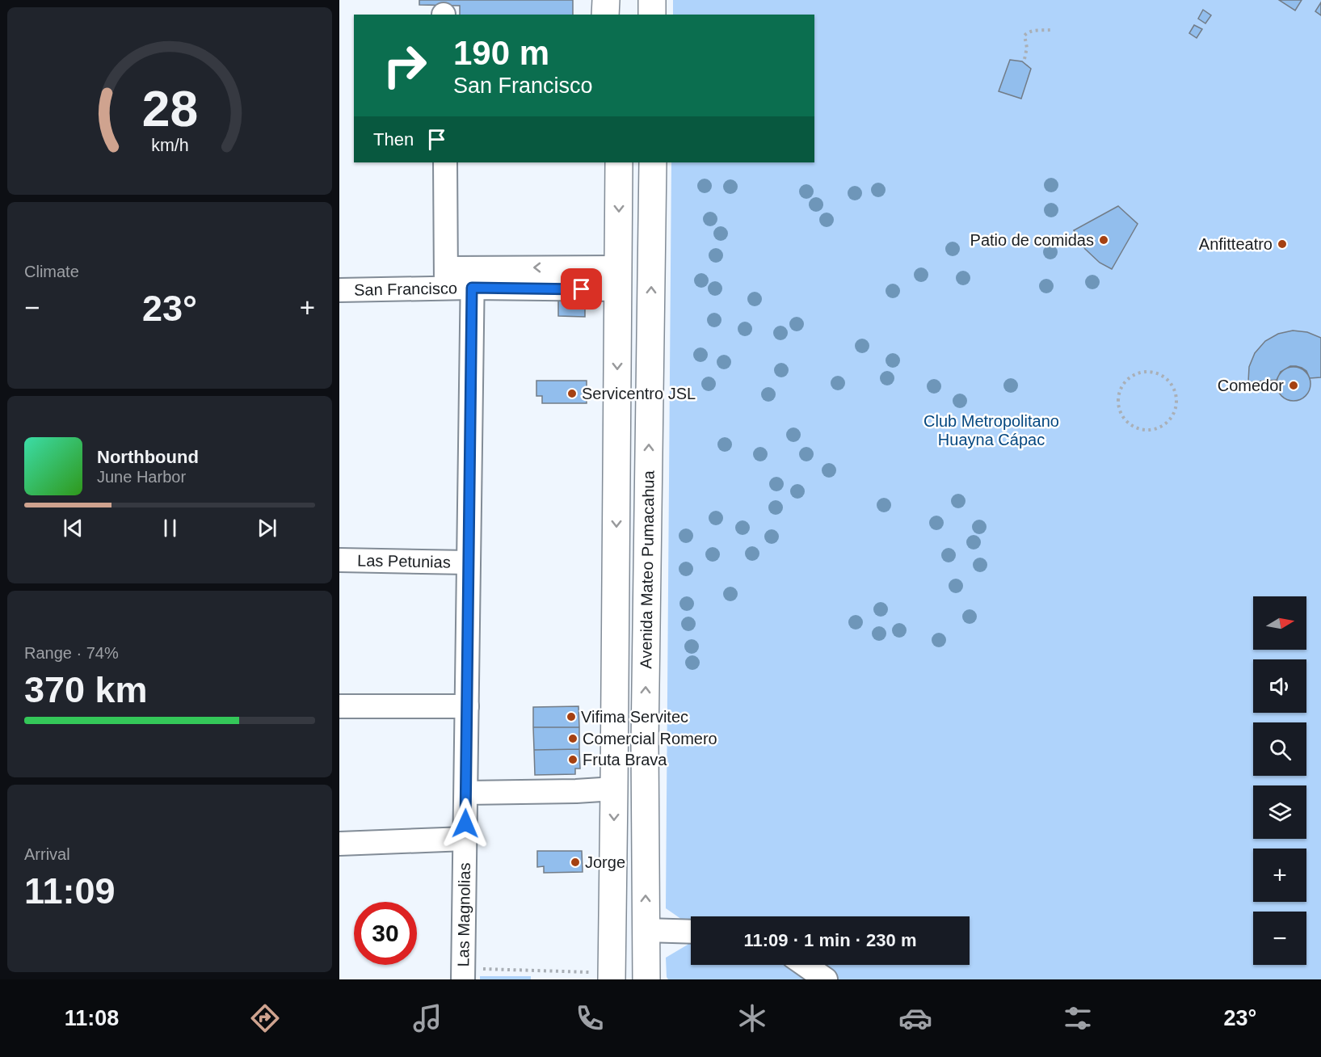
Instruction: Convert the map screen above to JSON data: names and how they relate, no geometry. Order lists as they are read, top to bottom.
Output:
{
  "streets": {
    "main road": ["Avenida Mateo Pumacahua"],
    "street": ["San Francisco", "Las Petunias", "Las Magnolias"]
  },
  "crossings": [
    ["San Francisco", "Avenida Mateo Pumacahua"],
    ["San Francisco", "Las Magnolias"],
    ["Las Petunias", "Las Magnolias"]
  ],
  "parks": ["Club Metropolitano Huayna Cápac"],
  "places": [
    "Patio de comidas",
    "Anfitteatro",
    "Comedor",
    "Servicentro JSL",
    "Vifima Servitec",
    "Comercial Romero",
    "Fruta Brava",
    "Jorge"
  ],
  "north": "right",
  "page": {
    "turn": ["190 m", "San Francisco"],
    "then": "Then",
    "tile": [
      "Climate",
      ["Range · 74%", "370 km"],
      ["Arrival", "11:09"]
    ],
    "heat": ["−", "23°", "+"],
    "song": ["Northbound", "June Harbor"],
    "map_buttons": ["+", "−"],
    "limit": "30",
    "trip": "11:09 · 1 min · 230 m",
    "tabs": ["11:08", "23°"],
    "gauge": ["28", "km/h"]
  }
}
